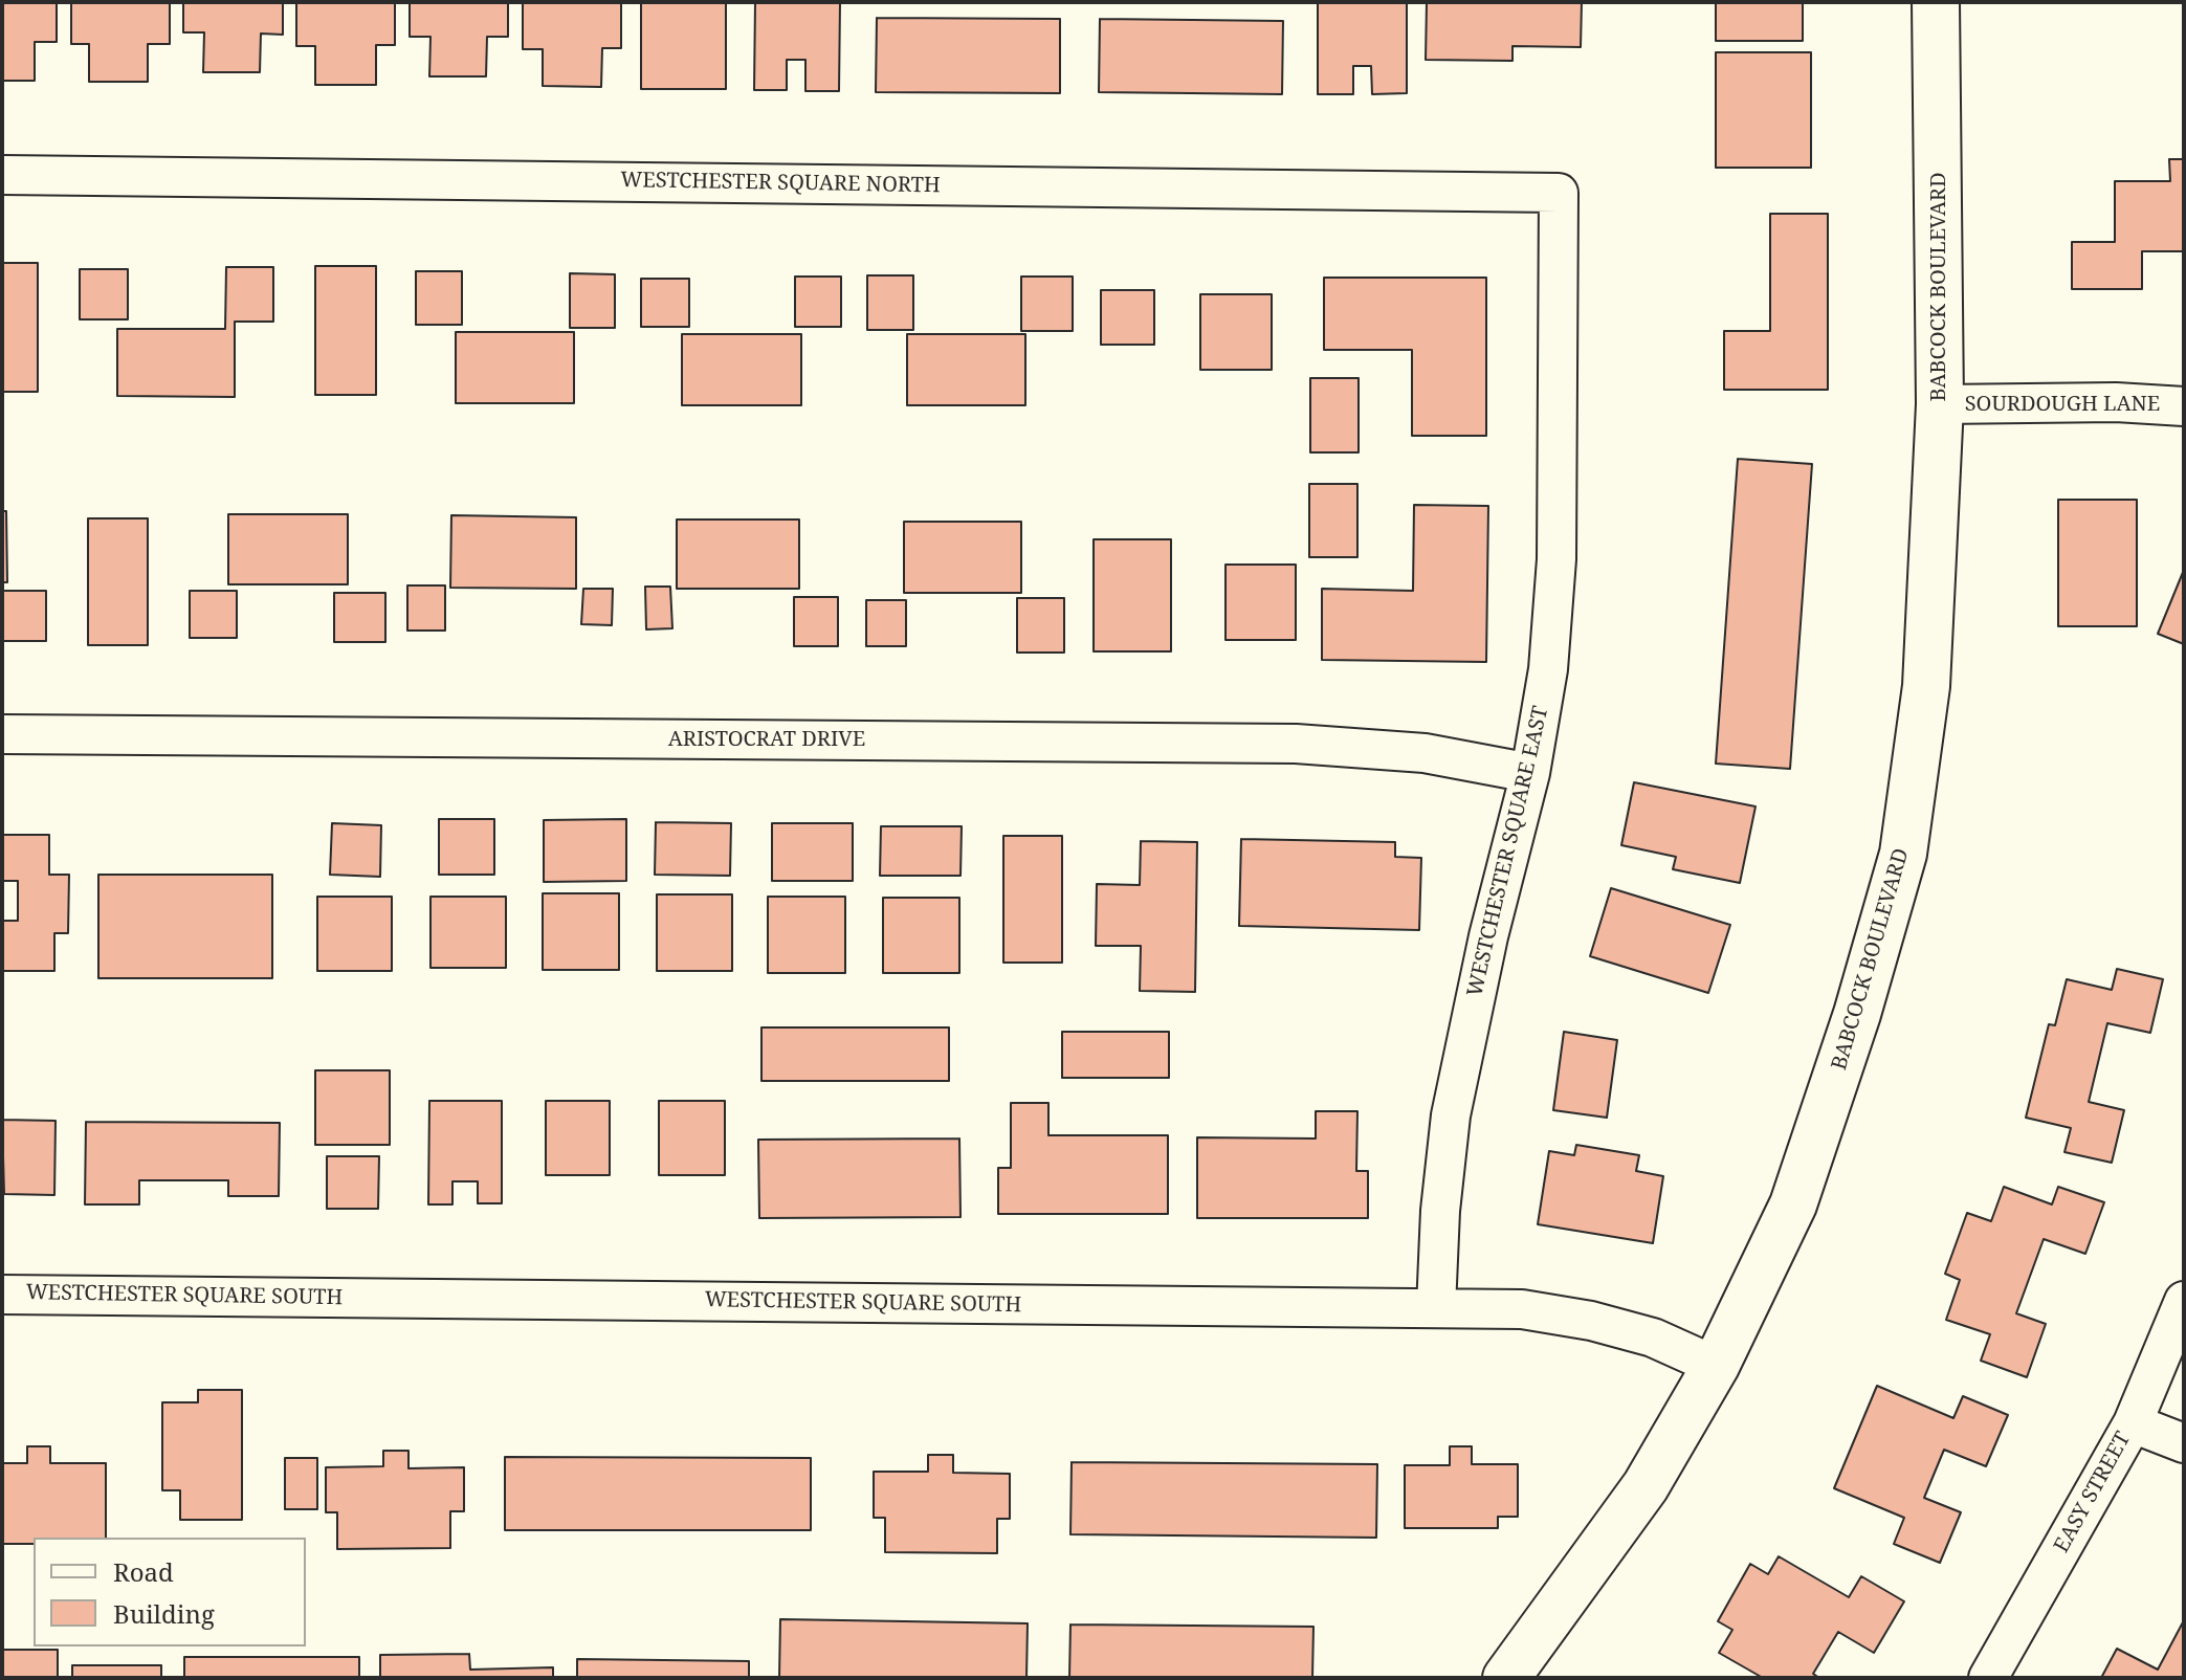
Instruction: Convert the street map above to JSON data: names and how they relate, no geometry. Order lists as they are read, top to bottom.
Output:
{
  "streets": {
    "street": [
      "WESTCHESTER SQUARE NORTH",
      "BABCOCK BOULEVARD",
      "SOURDOUGH LANE",
      "ARISTOCRAT DRIVE",
      "WESTCHESTER SQUARE EAST",
      "WESTCHESTER SQUARE SOUTH",
      "EASY STREET"
    ]
  },
  "crossings": [
    ["WESTCHESTER SQUARE NORTH", "WESTCHESTER SQUARE EAST"],
    ["BABCOCK BOULEVARD", "SOURDOUGH LANE"],
    ["BABCOCK BOULEVARD", "WESTCHESTER SQUARE SOUTH"],
    ["ARISTOCRAT DRIVE", "WESTCHESTER SQUARE EAST"],
    ["WESTCHESTER SQUARE EAST", "WESTCHESTER SQUARE SOUTH"]
  ],
  "legend": ["Road", "Building"]
}
